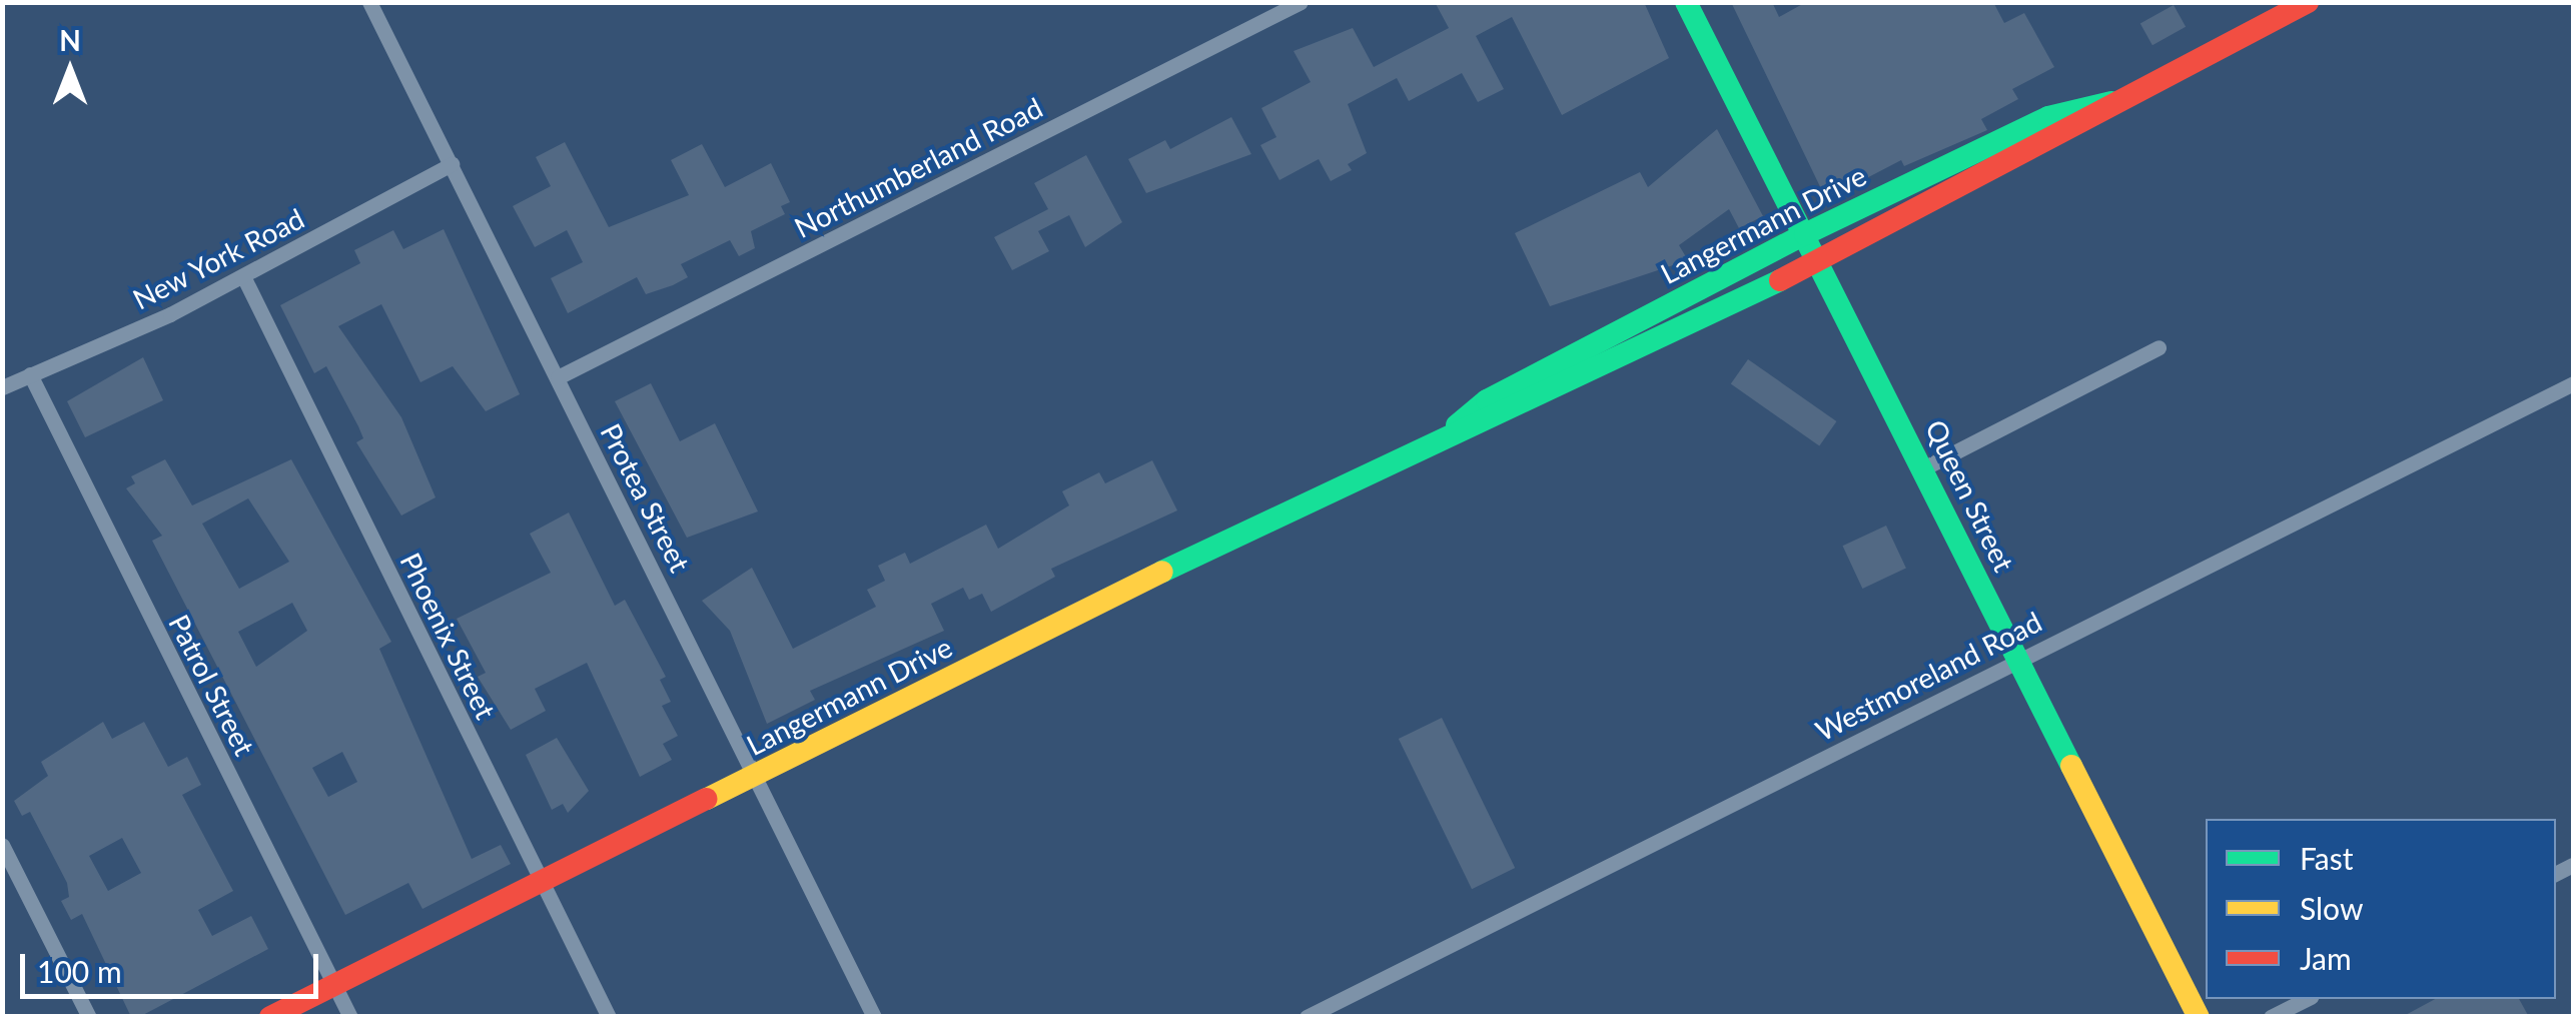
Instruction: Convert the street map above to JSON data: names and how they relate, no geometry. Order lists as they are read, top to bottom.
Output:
{
  "streets": {
    "main road": ["Langermann Drive", "Queen Street"],
    "street": [
      "Northumberland Road",
      "New York Road",
      "Protea Street",
      "Phoenix Street",
      "Westmoreland Road",
      "Patrol Street"
    ]
  },
  "crossings": [
    ["Northumberland Road", "Protea Street"],
    ["Langermann Drive", "Queen Street"],
    ["Langermann Drive", "Protea Street"],
    ["Langermann Drive", "Phoenix Street"],
    ["Langermann Drive", "Patrol Street"],
    ["New York Road", "Protea Street"],
    ["New York Road", "Phoenix Street"],
    ["New York Road", "Patrol Street"],
    ["Queen Street", "Westmoreland Road"]
  ],
  "legend": ["Fast", "Slow", "Jam"],
  "scale_bar": "100 m",
  "north": "top"
}
